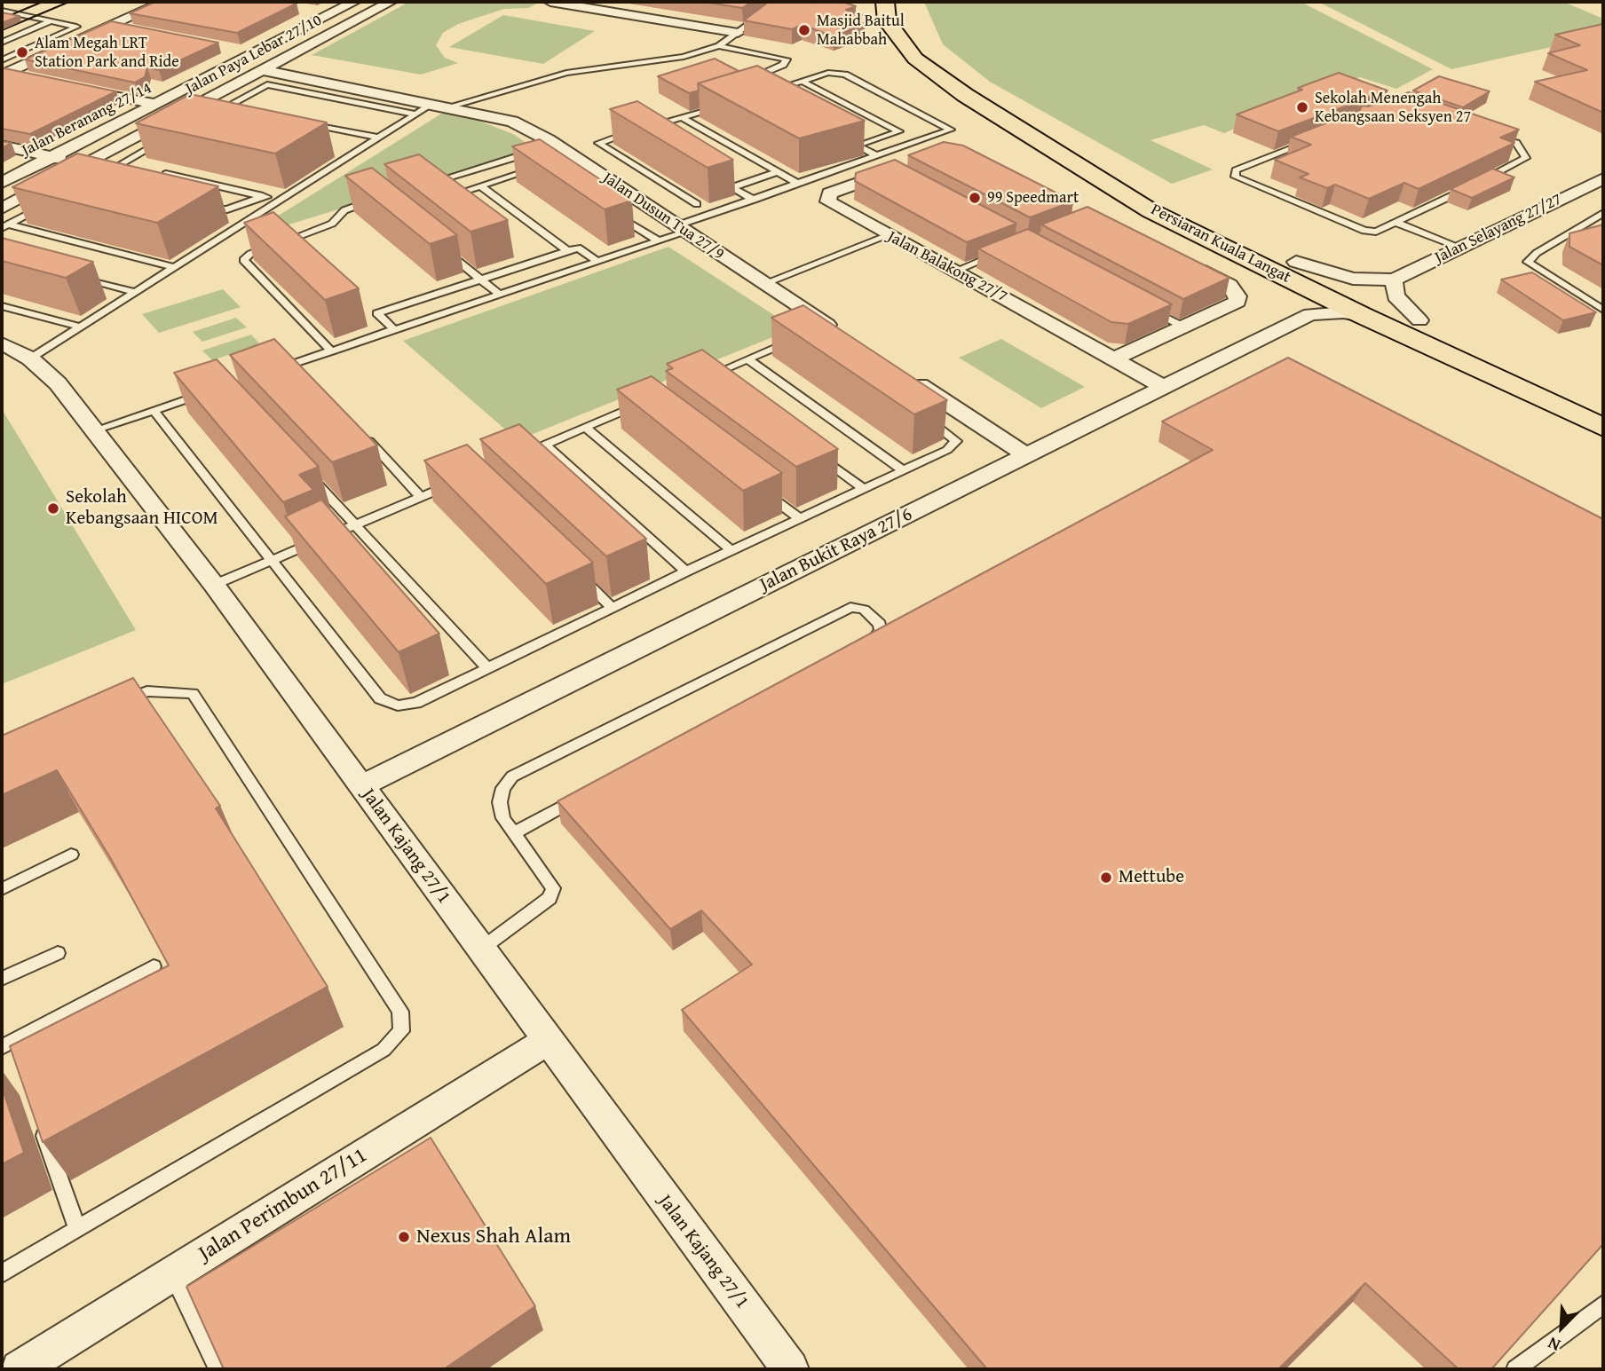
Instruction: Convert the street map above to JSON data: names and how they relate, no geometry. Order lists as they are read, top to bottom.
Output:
{
  "streets": {
    "main road": ["Persiaran Kuala Langat"],
    "street": [
      "Jalan Paya Lebar 27/10",
      "Jalan Beranang 27/14",
      "Jalan Dusun Tua 27/9",
      "Jalan Selayang 27/27",
      "Jalan Balakong 27/7",
      "Jalan Bukit Raya 27/6",
      "Jalan Kajang 27/1",
      "Jalan Perimbun 27/11"
    ]
  },
  "crossings": [
    ["Jalan Paya Lebar 27/10", "Jalan Dusun Tua 27/9"],
    ["Jalan Selayang 27/27", "Persiaran Kuala Langat"],
    ["Persiaran Kuala Langat", "Jalan Bukit Raya 27/6"],
    ["Jalan Balakong 27/7", "Jalan Bukit Raya 27/6"],
    ["Jalan Bukit Raya 27/6", "Jalan Kajang 27/1"],
    ["Jalan Kajang 27/1", "Jalan Perimbun 27/11"]
  ],
  "places": [
    "Masjid Baitul Mahabbah",
    "Alam Megah LRT Station Park and Ride",
    "Sekolah Menengah Kebangsaan Seksyen 27",
    "99 Speedmart",
    "Sekolah Kebangsaan HICOM",
    "Mettube",
    "Nexus Shah Alam"
  ],
  "north": "bottom left"
}
